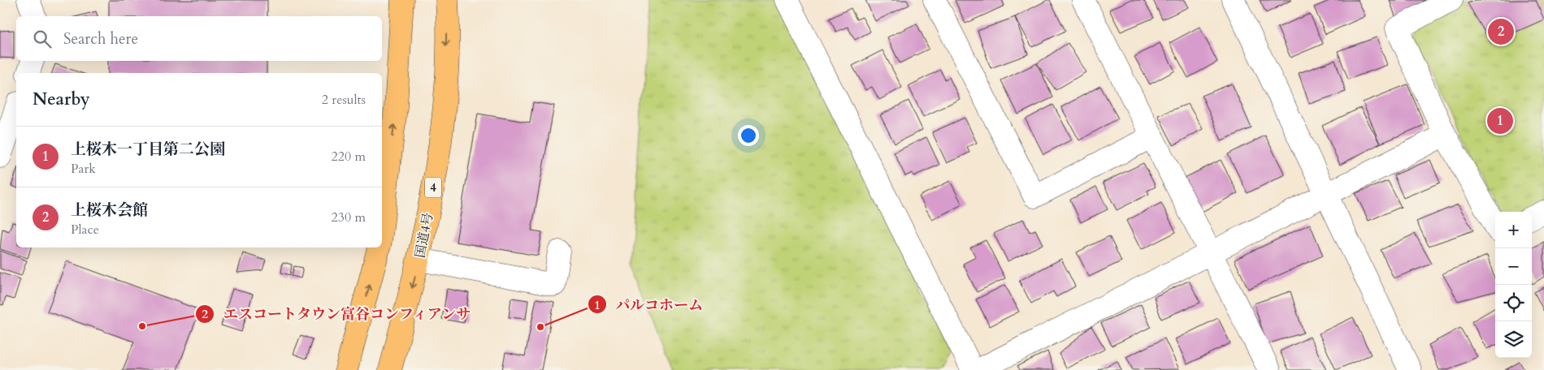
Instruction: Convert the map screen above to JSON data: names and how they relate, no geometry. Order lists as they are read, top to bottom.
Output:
{
  "streets": {
    "highway": ["4", "国道4号"]
  },
  "places": ["エスコートタウン富谷コンフィアンサ", "パルコホーム"],
  "page": {
    "search": "Search here",
    "pins": ["2", "1"],
    "heading": ["Nearby", "2 results"],
    "list": [
      {
        "mark": "1",
        "name": "上桜木一丁目第二公園",
        "note": "Park",
        "value": "220 m"
      },
      {
        "mark": "2",
        "name": "上桜木会館",
        "note": "Place",
        "value": "230 m"
      }
    ],
    "map_buttons": ["+", "−"]
  }
}
